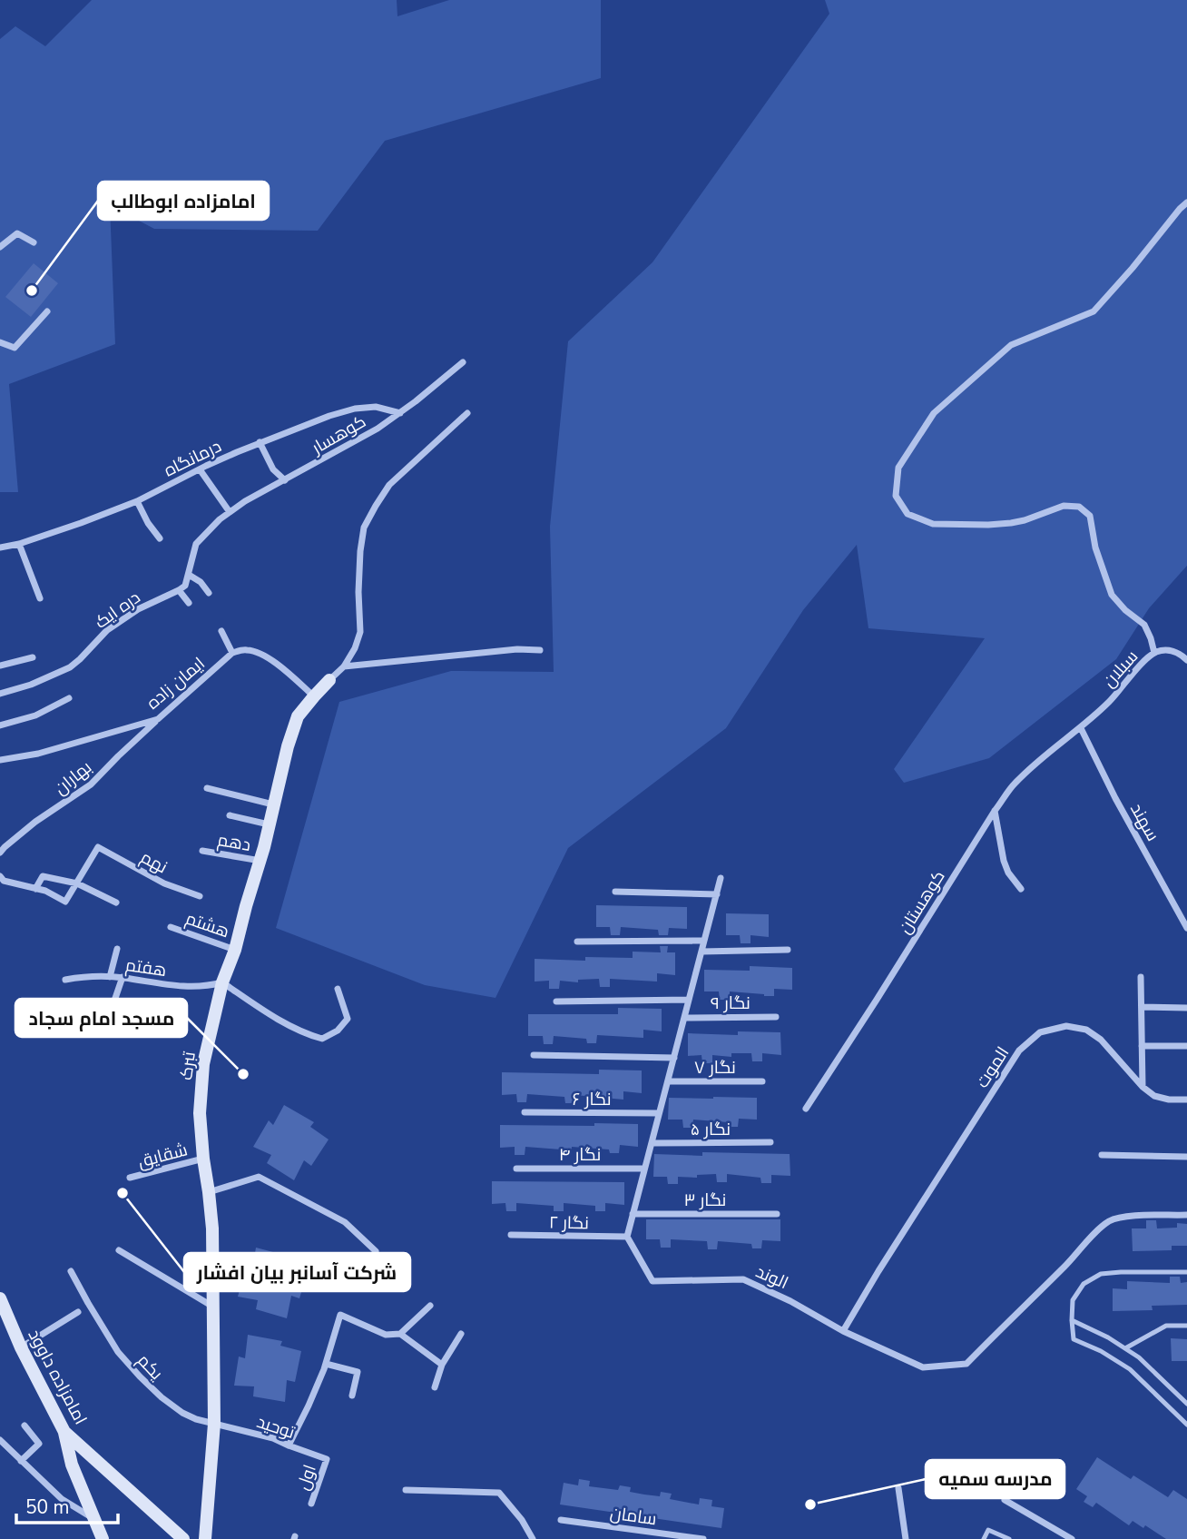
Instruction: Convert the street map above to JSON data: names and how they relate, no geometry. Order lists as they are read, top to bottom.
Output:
{
  "streets": {
    "street": [
      "کوهسار",
      "درمانگاه",
      "دره ایک",
      "سبلان",
      "ایمان زاده",
      "بهاران",
      "سهند",
      "دهم",
      "نهم",
      "کوهستان",
      "هشتم",
      "هفتم",
      "نگار ۹",
      "تبرک",
      "نگار ۷",
      "الموت",
      "نگار ۶",
      "نگار ۵",
      "نگار ۴",
      "شقایق",
      "نگار ۳",
      "نگار ۲",
      "الوند",
      "یکم",
      "امامزاده داوود",
      "توحید",
      "اول",
      "سامان"
    ]
  },
  "crossings": [
    ["کوهسار", "درمانگاه"],
    ["سبلان", "سهند"],
    ["سبلان", "کوهستان"],
    ["ایمان زاده", "بهاران"],
    ["سهند", "کوهستان"],
    ["دهم", "تبرک"],
    ["هشتم", "تبرک"],
    ["هفتم", "تبرک"],
    ["تبرک", "شقایق"],
    ["تبرک", "یکم"],
    ["تبرک", "توحید"],
    ["الموت", "الوند"],
    ["نگار ۲", "الوند"],
    ["یکم", "توحید"],
    ["توحید", "اول"]
  ],
  "places": [
    "امامزاده ابوطالب",
    "مسجد امام سجاد",
    "شرکت آسانبر بیان افشار",
    "مدرسه سمیه"
  ],
  "scale_bar": "50 m"
}
